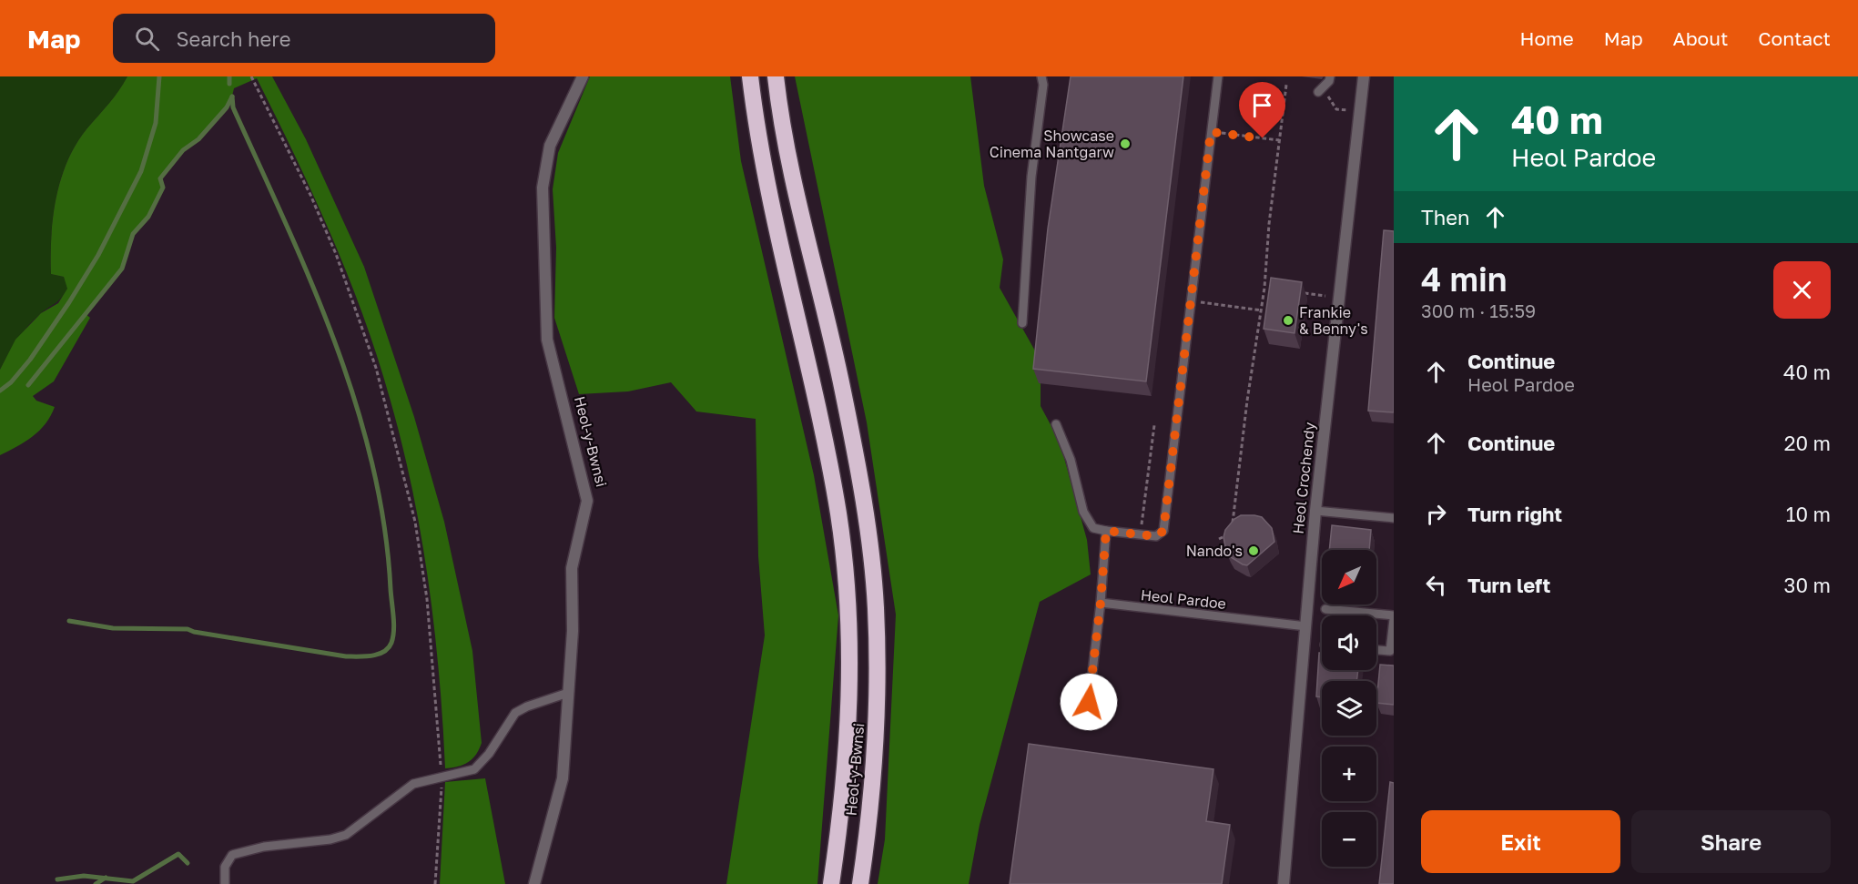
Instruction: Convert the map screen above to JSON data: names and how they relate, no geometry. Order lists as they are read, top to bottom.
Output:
{
  "streets": {
    "highway": ["Heol-y-Bwnsi"],
    "street": ["Heol Crochendy"],
    "lane": ["Heol Pardoe"]
  },
  "crossings": [
    ["Heol Crochendy", "Heol Pardoe"]
  ],
  "places": ["Showcase Cinema Nantgarw", "Frankie & Benny's", "Nando's"],
  "north": "bottom left",
  "page": {
    "header": "Map",
    "search": "Search here",
    "nav": [
      "Home",
      "Map",
      "About",
      "Contact"
    ],
    "turn": ["40 m", "Heol Pardoe"],
    "then": "Then",
    "heading": ["4 min", "300 m · 15:59"],
    "list": [
      {
        "name": "Continue",
        "note": "Heol Pardoe",
        "value": "40 m"
      },
      {
        "name": "Continue",
        "value": "20 m"
      },
      {
        "name": "Turn right",
        "value": "10 m"
      },
      {
        "name": "Turn left",
        "value": "30 m"
      }
    ],
    "map_buttons": ["+", "−"],
    "buttons": ["Exit", "Share"]
  }
}
